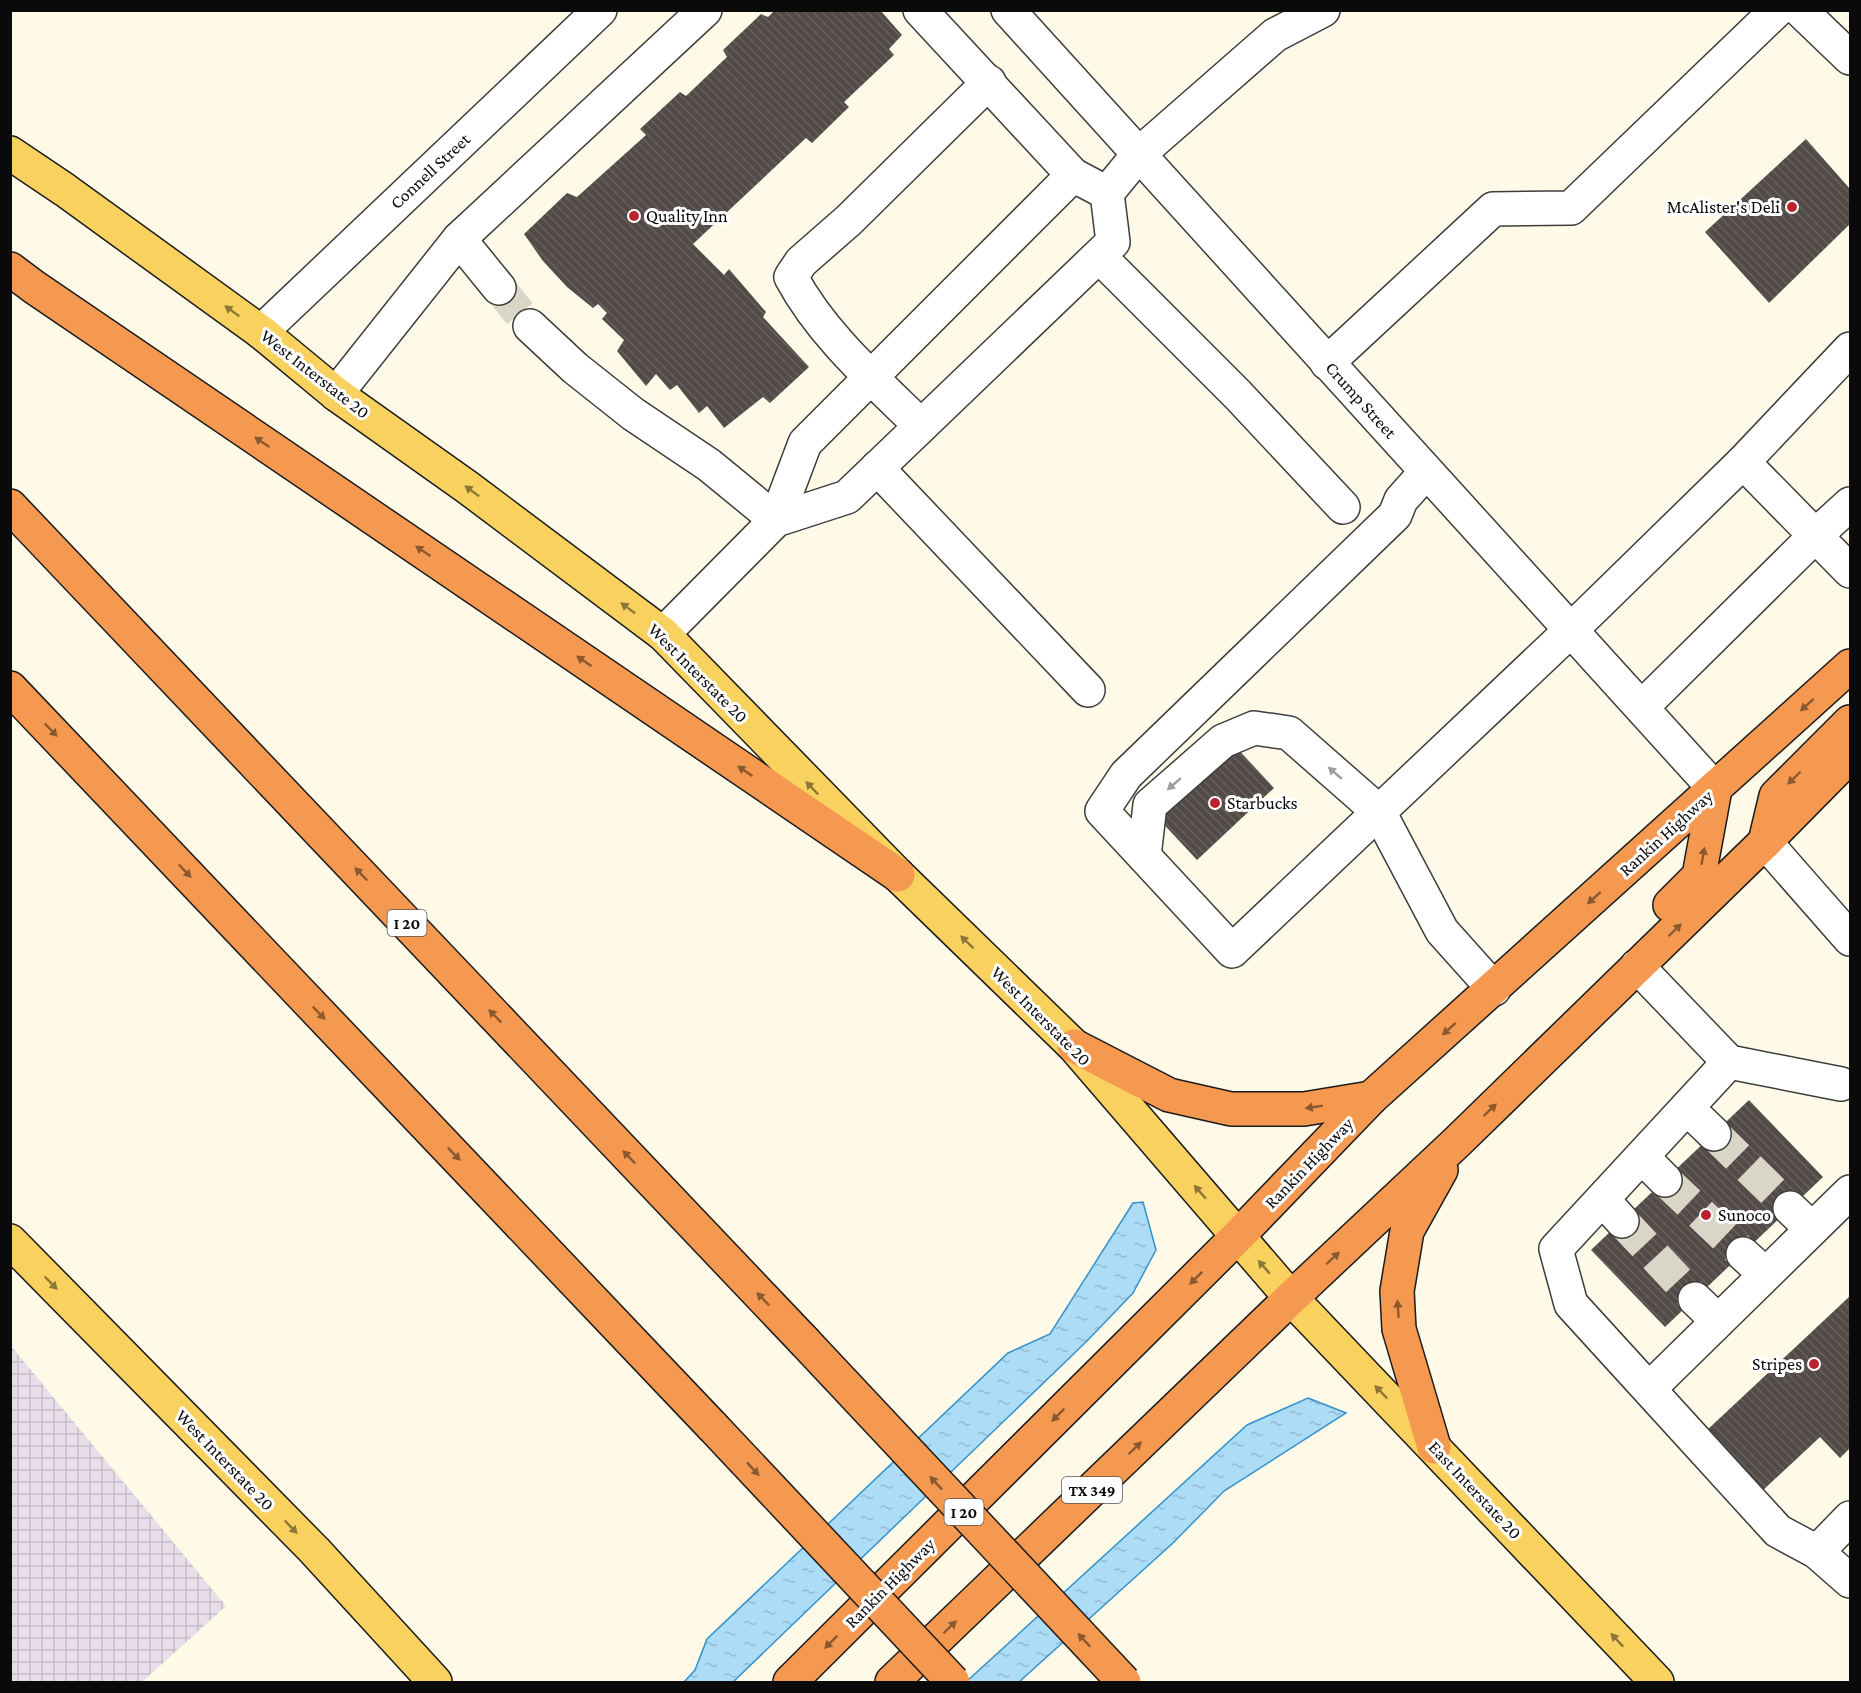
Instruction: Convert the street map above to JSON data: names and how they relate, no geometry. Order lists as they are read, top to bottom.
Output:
{
  "streets": {
    "highway": ["Rankin Highway", "I 20", "TX 349"],
    "main road": ["West Interstate 20", "East Interstate 20"],
    "street": ["Connell Street", "Crump Street"]
  },
  "crossings": [
    ["Connell Street", "West Interstate 20"],
    ["West Interstate 20", "Rankin Highway"],
    ["West Interstate 20", "TX 349"],
    ["West Interstate 20", "East Interstate 20"],
    ["Crump Street", "Rankin Highway"],
    ["TX 349", "East Interstate 20"]
  ],
  "one_way": ["East Interstate 20"],
  "places": [
    "McAlister's Deli",
    "Quality Inn",
    "Starbucks",
    "Sunoco",
    "Stripes"
  ]
}
